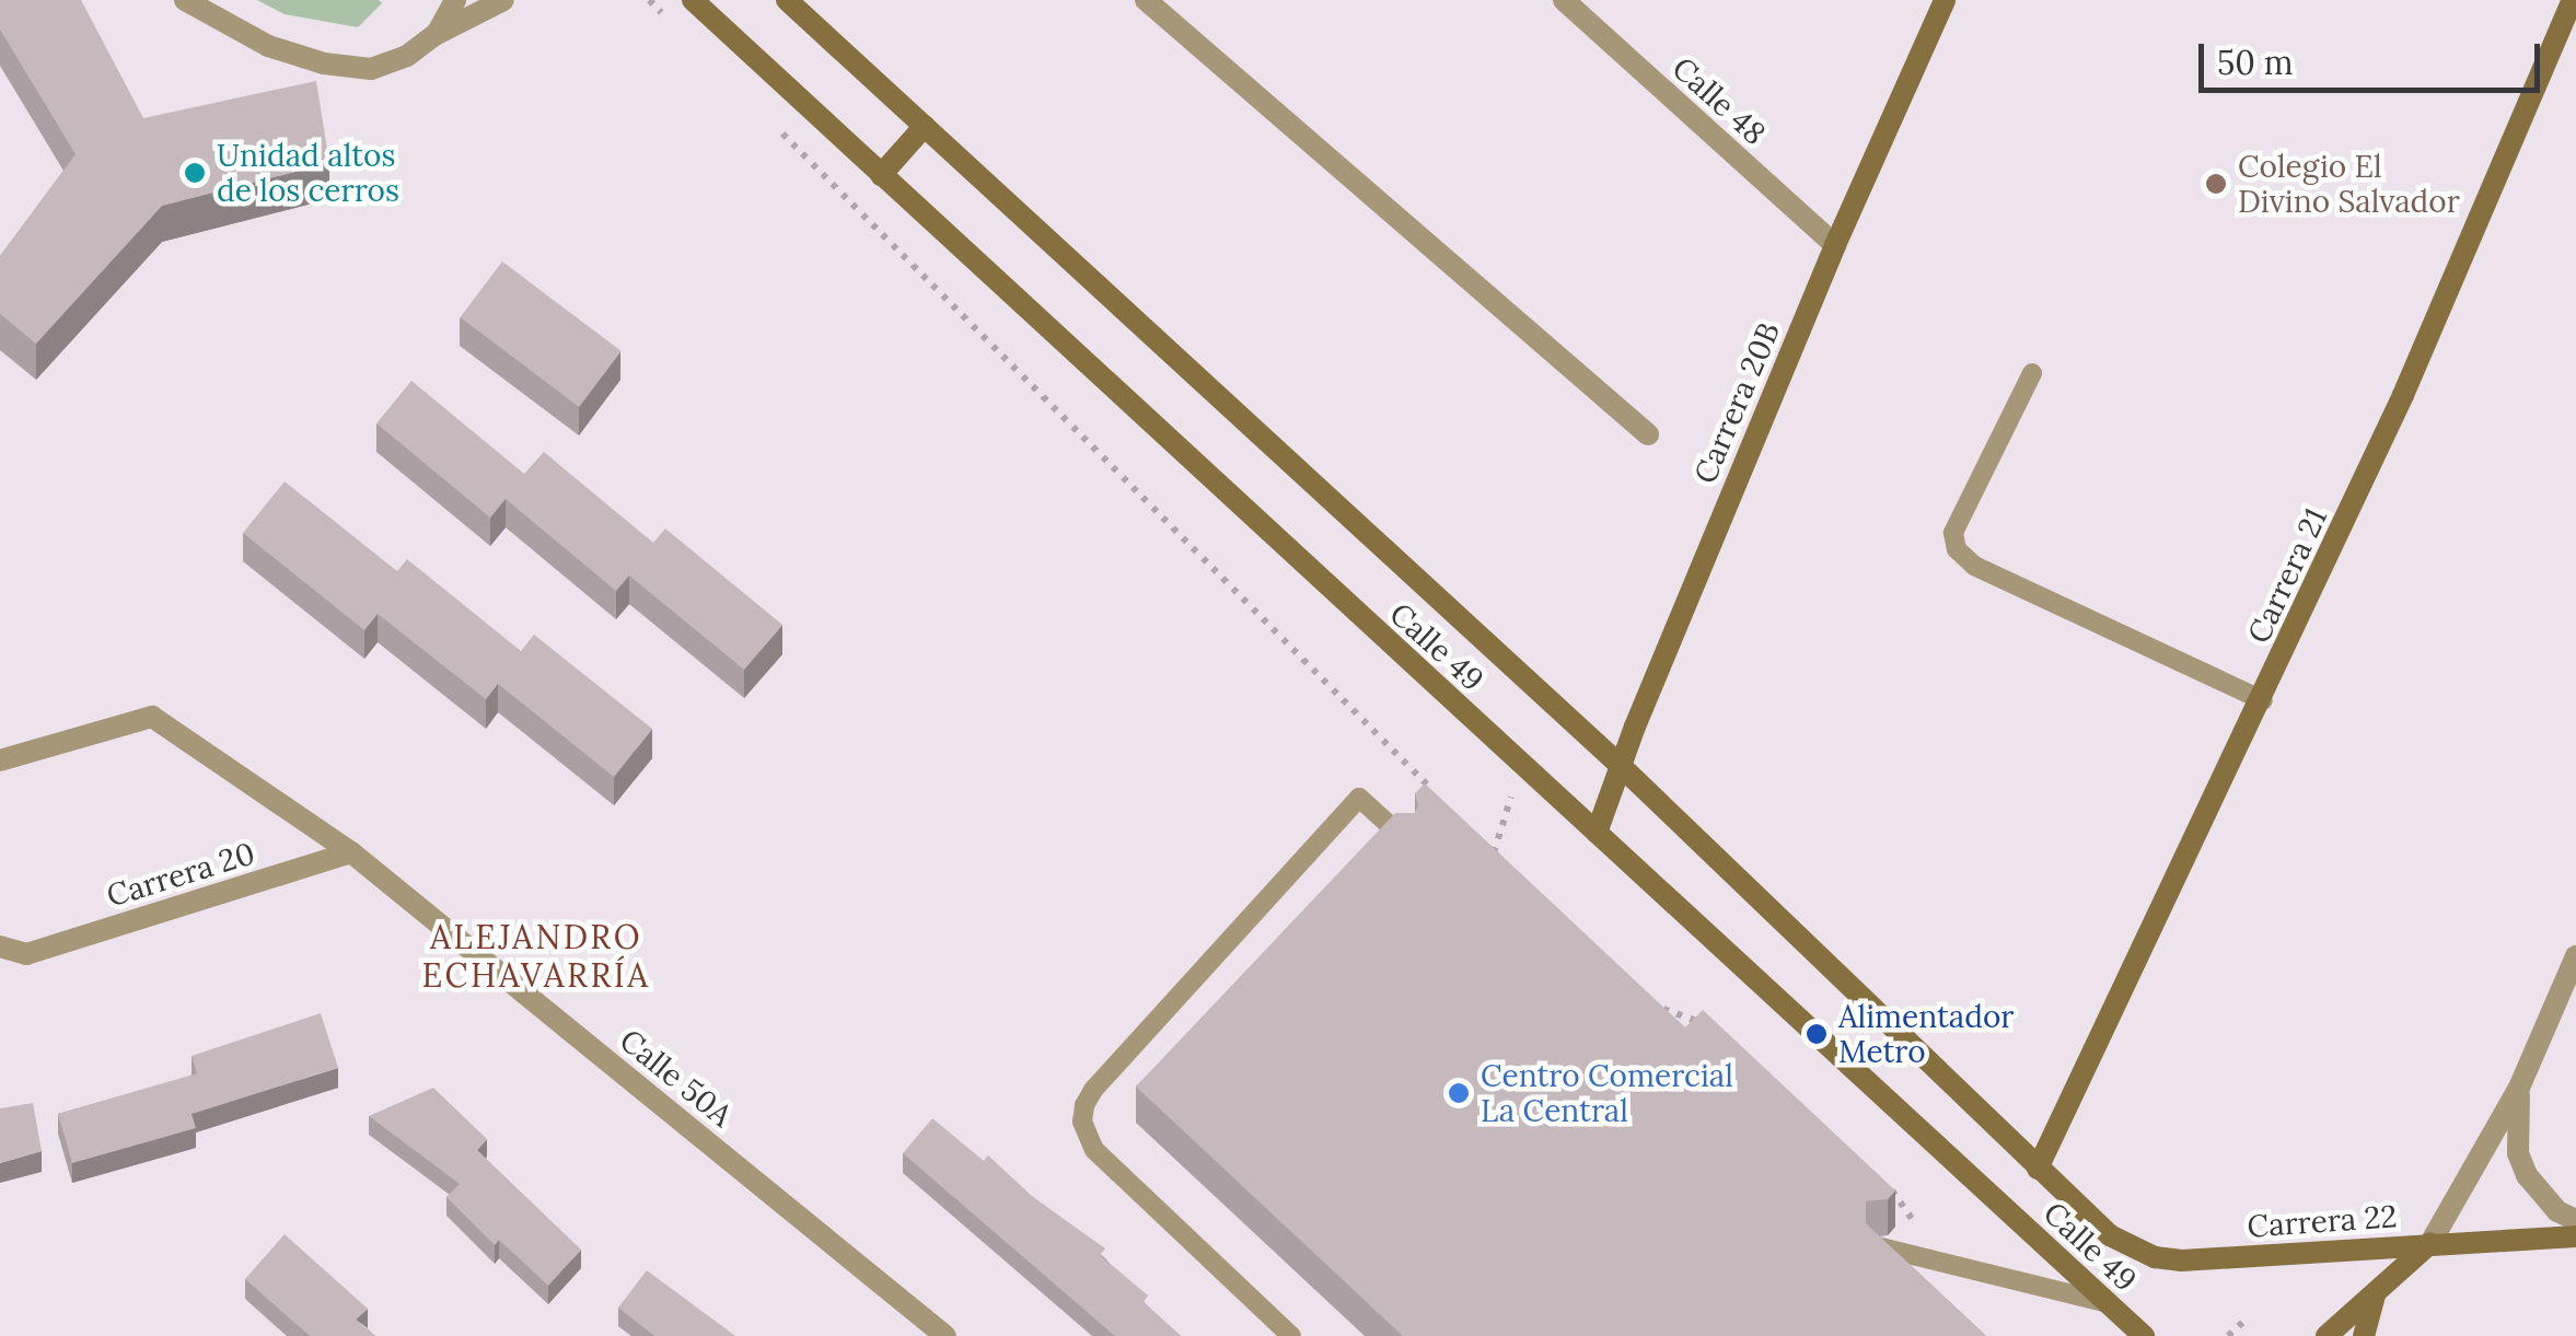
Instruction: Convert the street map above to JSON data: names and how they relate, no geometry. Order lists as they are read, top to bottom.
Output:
{
  "streets": {
    "main road": [
      "Carrera 20B",
      "Carrera 21",
      "Calle 49",
      "Carrera 22"
    ],
    "street": ["Calle 48", "Carrera 20", "Calle 50A"]
  },
  "crossings": [
    ["Calle 48", "Carrera 20B"],
    ["Carrera 20B", "Calle 49"],
    ["Carrera 21", "Calle 49"],
    ["Calle 49", "Carrera 22"],
    ["Carrera 20", "Calle 50A"]
  ],
  "districts": ["ALEJANDRO ECHAVARRÍA"],
  "places": [
    "Unidad altos de los cerros",
    "Colegio El Divino Salvador",
    "Alimentador Metro",
    "Centro Comercial La Central"
  ],
  "scale_bar": "50 m"
}
